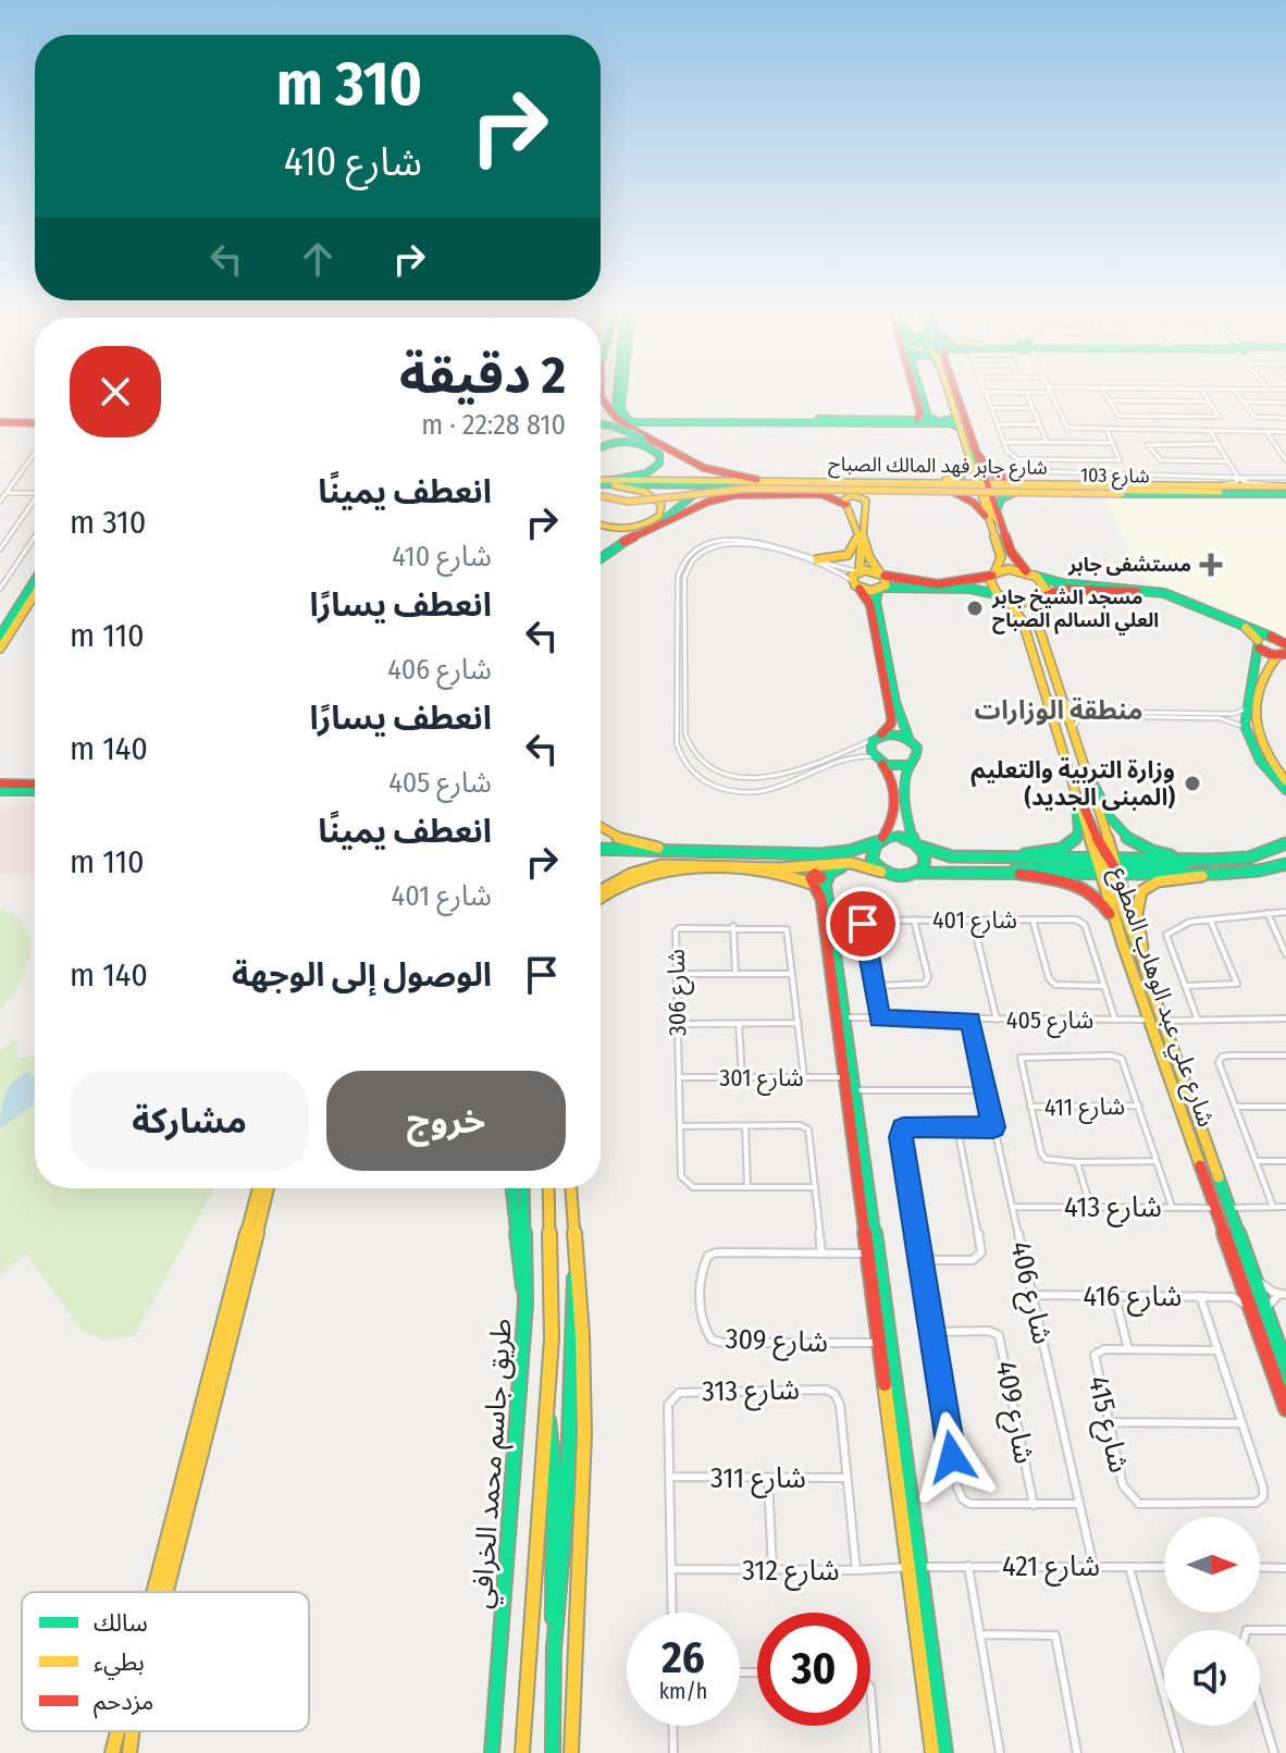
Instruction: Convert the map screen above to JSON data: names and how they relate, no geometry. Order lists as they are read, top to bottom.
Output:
{
  "streets": {
    "main road": ["شارع جابر فهد المالك الصباح", "شارع علي عبد الوهاب المطوع", "طريق جاسم محمد الخرافي"],
    "street": [
      "شارع 103",
      "شارع 401",
      "شارع 306",
      "شارع 405",
      "شارع 301",
      "شارع 411",
      "شارع 413",
      "شارع 406",
      "شارع 416",
      "شارع 309",
      "شارع 313",
      "شارع 409",
      "شارع 415",
      "شارع 311",
      "شارع 421",
      "شارع 312"
    ]
  },
  "crossings": [
    ["شارع 401", "شارع 405"],
    ["شارع 306", "شارع 301"],
    ["شارع علي عبد الوهاب المطوع", "شارع 405"],
    ["شارع علي عبد الوهاب المطوع", "شارع 413"],
    ["شارع 405", "شارع 406"],
    ["شارع 413", "شارع 406"],
    ["شارع 406", "شارع 416"],
    ["شارع 406", "شارع 421"],
    ["شارع 416", "شارع 415"],
    ["شارع 313", "شارع 311"],
    ["شارع 313", "شارع 312"]
  ],
  "districts": ["منطقة الوزارات"],
  "places": {
    "health": ["مستشفى جابر"],
    "other": ["مسجد الشيخ جابر العلي السالم الصباح", "وزارة التربية والتعليم (المبنى الجديد)"]
  },
  "legend": ["سالك", "بطيء", "مزدحم"],
  "north": "right",
  "page": {
    "turn": ["310 m", "شارع 410"],
    "heading": ["2 دقيقة", "810 m · 22:28"],
    "list": [
      {
        "name": "انعطف يمينًا",
        "note": "شارع 410",
        "value": "310 m"
      },
      {
        "name": "انعطف يسارًا",
        "note": "شارع 406",
        "value": "110 m"
      },
      {
        "name": "انعطف يسارًا",
        "note": "شارع 405",
        "value": "140 m"
      },
      {
        "name": "انعطف يمينًا",
        "note": "شارع 401",
        "value": "110 m"
      },
      {
        "name": "الوصول إلى الوجهة",
        "value": "140 m"
      }
    ],
    "buttons": ["خروج", "مشاركة"],
    "speed": "26 km/h",
    "limit": "30"
  }
}
